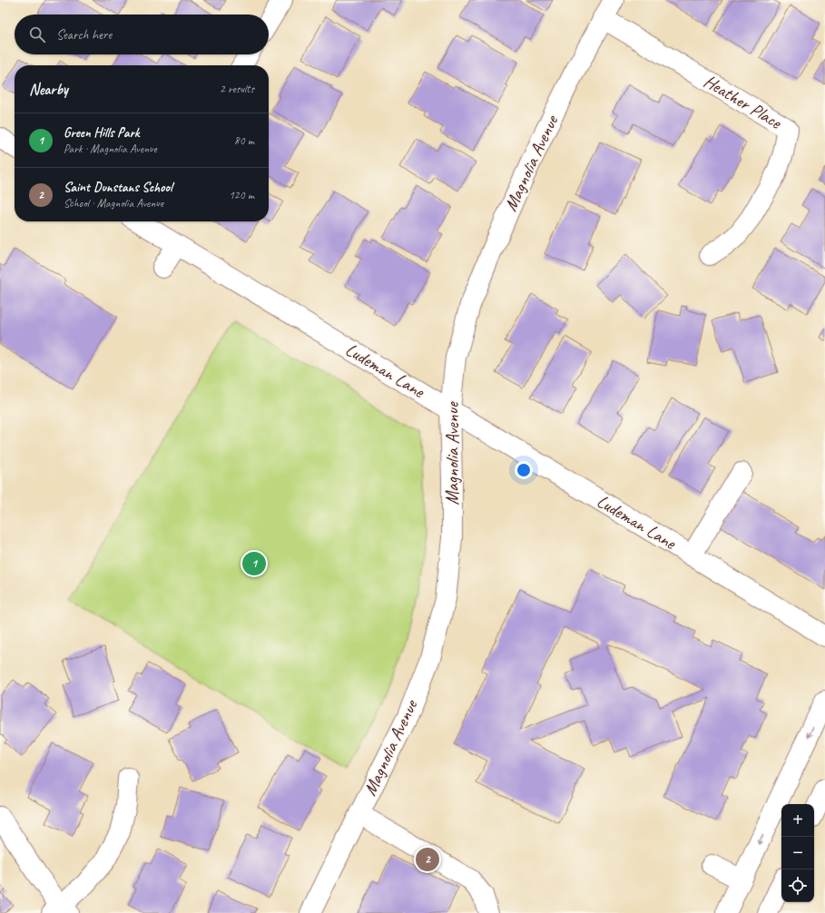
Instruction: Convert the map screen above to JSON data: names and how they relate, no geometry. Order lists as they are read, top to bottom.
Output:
{
  "streets": {
    "street": ["Heather Place", "Magnolia Avenue", "Ludeman Lane"]
  },
  "crossings": [
    ["Heather Place", "Magnolia Avenue"],
    ["Magnolia Avenue", "Ludeman Lane"]
  ],
  "page": {
    "search": "Search here",
    "heading": ["Nearby", "2 results"],
    "list": [
      {
        "mark": "1",
        "name": "Green Hills Park",
        "note": "Park · Magnolia Avenue",
        "value": "80 m"
      },
      {
        "mark": "2",
        "name": "Saint Dunstans School",
        "note": "School · Magnolia Avenue",
        "value": "120 m"
      }
    ],
    "pins": ["1", "2"],
    "map_buttons": ["+", "−"]
  }
}
